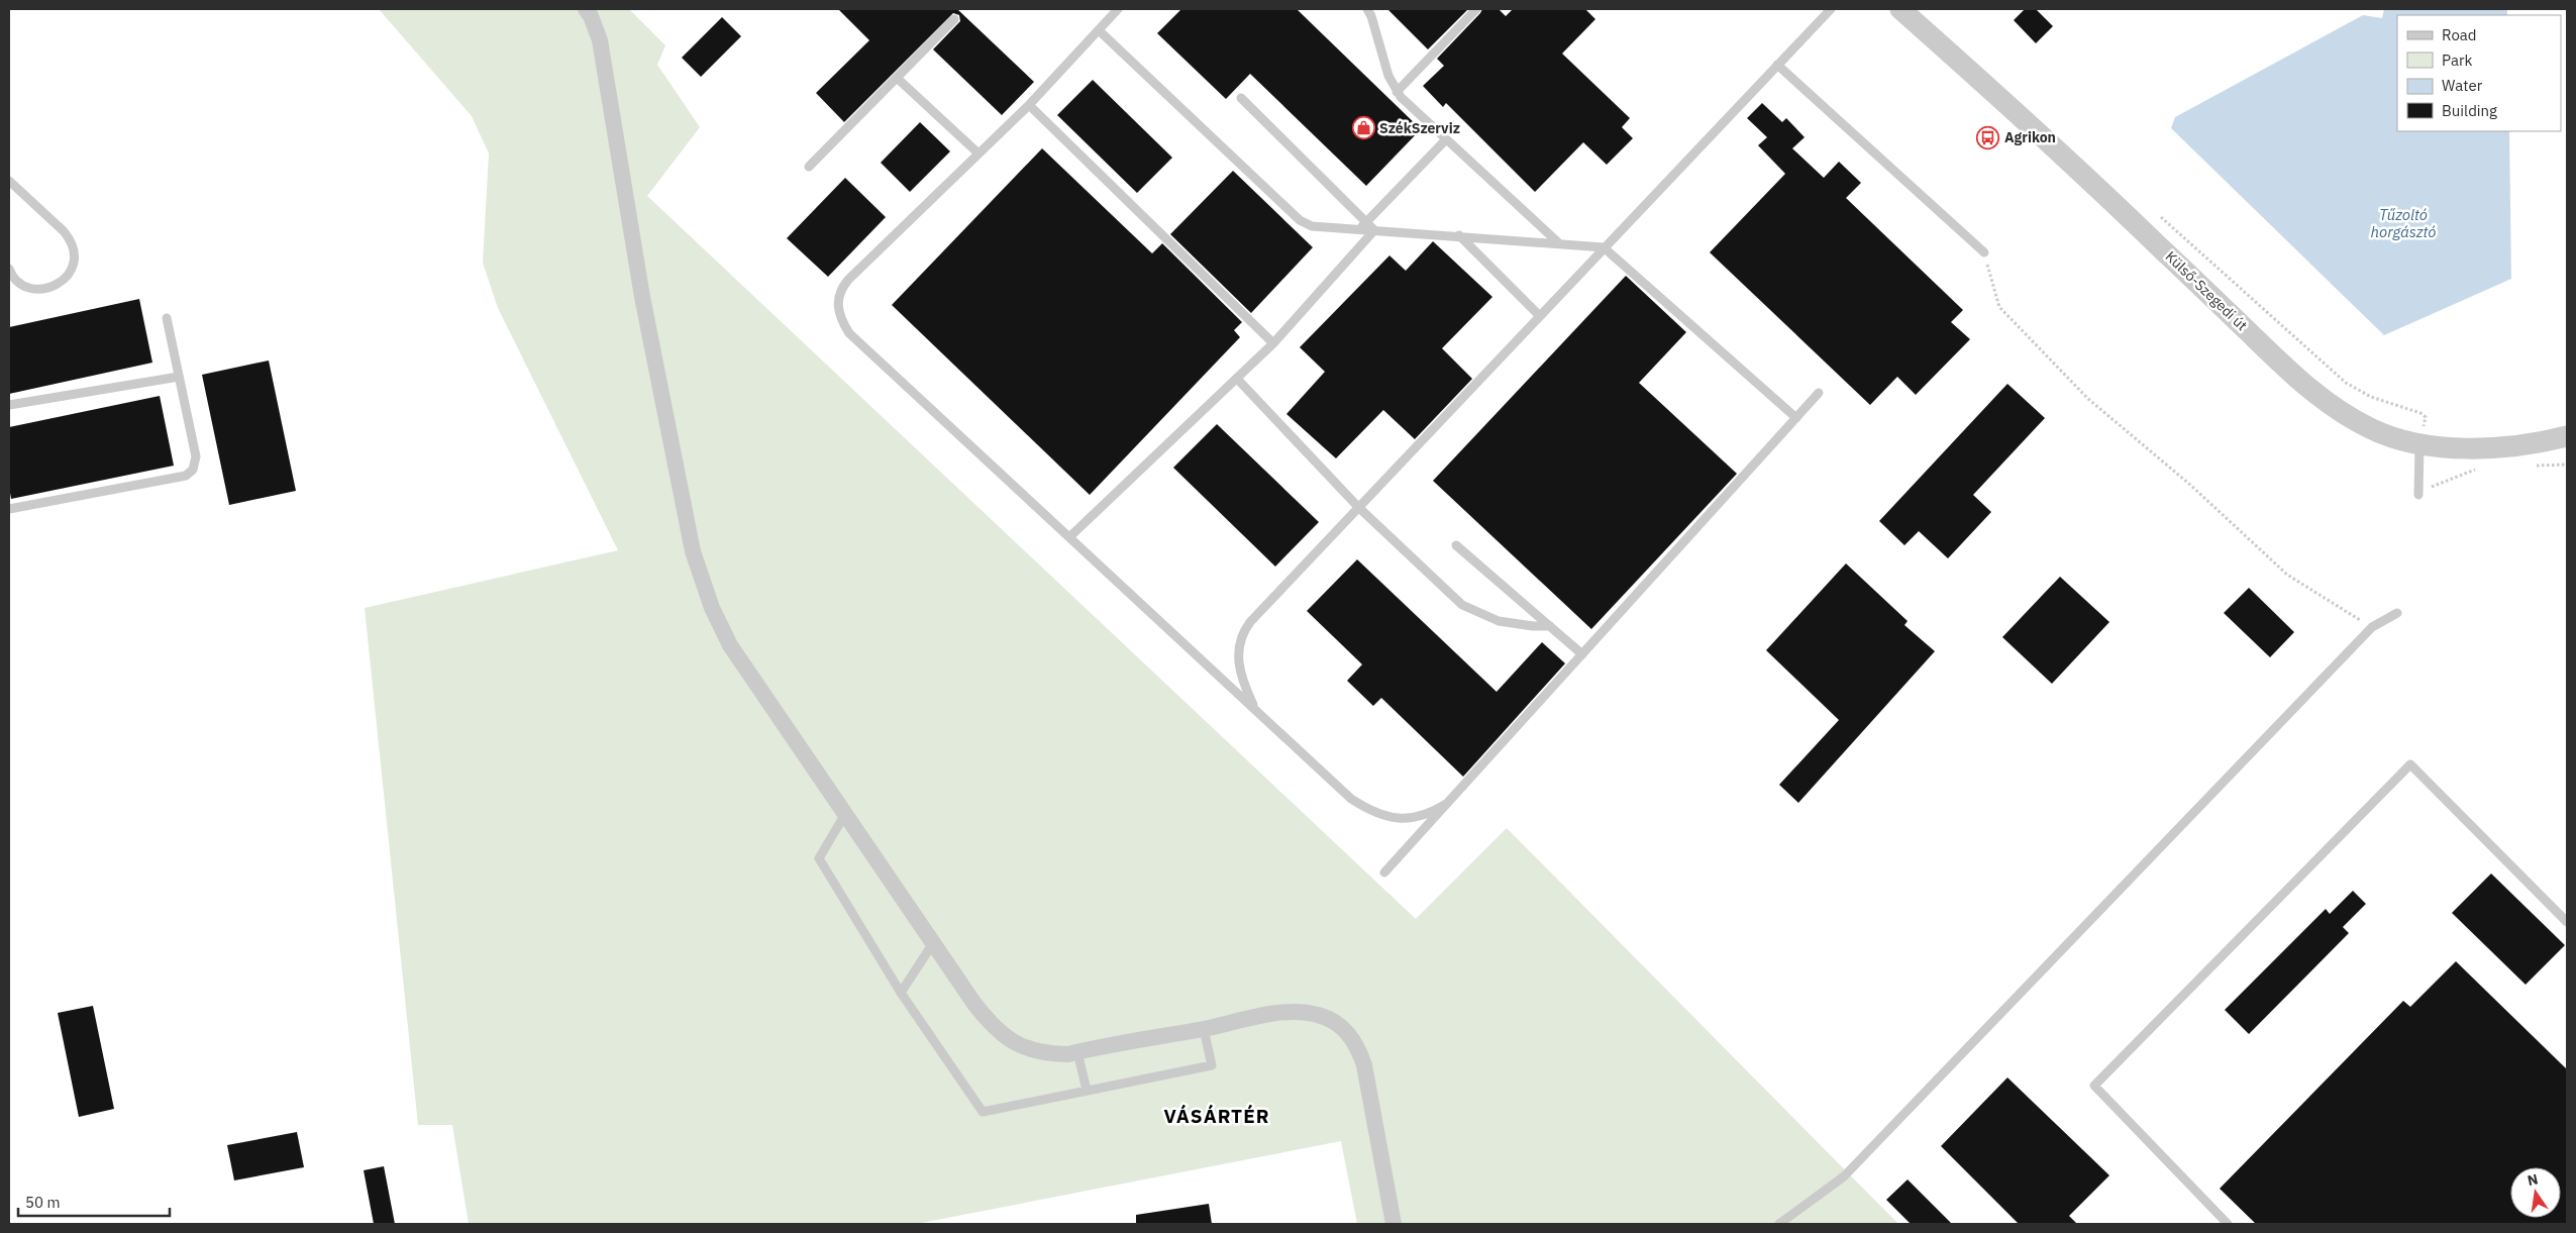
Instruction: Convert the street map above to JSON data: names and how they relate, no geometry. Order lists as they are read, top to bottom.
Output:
{
  "streets": {
    "street": ["Külső-Szegedi út"]
  },
  "districts": ["VÁSÁRTÉR"],
  "water": ["Tűzoltó horgásztó"],
  "places": {
    "shop": ["SzékSzerviz"],
    "bus stop": ["Agrikon"]
  },
  "legend": [
    "Road",
    "Park",
    "Water",
    "Building"
  ],
  "scale_bar": "50 m",
  "north": "top"
}
